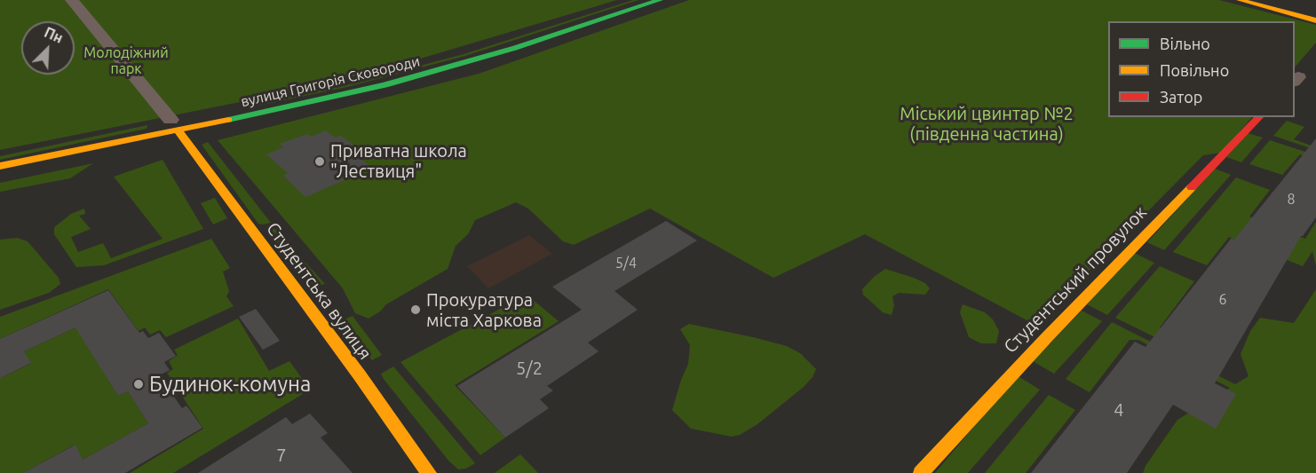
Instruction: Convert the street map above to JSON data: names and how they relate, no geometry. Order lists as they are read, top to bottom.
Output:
{
  "streets": {
    "street": ["вулиця Григорія Сковороди", "Студентський провулок", "Студентська вулиця"]
  },
  "crossings": [
    ["вулиця Григорія Сковороди", "Студентська вулиця"]
  ],
  "parks": ["Молодіжний парк", "Міський цвинтар №2 (південна частина)"],
  "places": ["Приватна школа \"Лествиця\"", "Прокуратура міста Харкова", "Будинок-комуна"],
  "house_numbers": [
    "8",
    "5/4",
    "6",
    "5/2",
    "4",
    "7"
  ],
  "legend": ["Вільно", "Повільно", "Затор"],
  "north": "top right"
}
